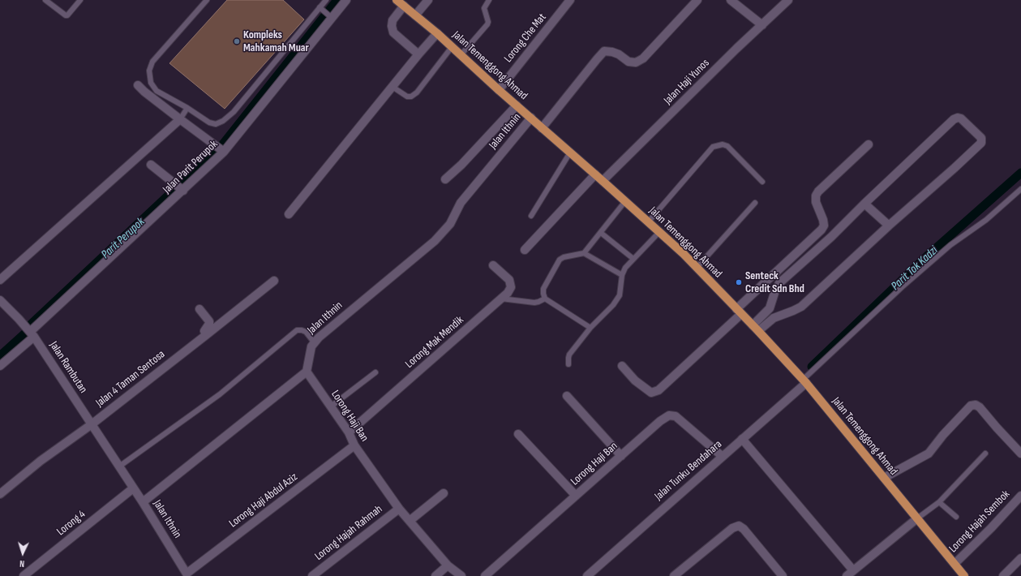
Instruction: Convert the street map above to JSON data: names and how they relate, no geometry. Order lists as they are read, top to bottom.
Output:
{
  "streets": {
    "main road": ["Jalan Temenggong Ahmad"],
    "street": [
      "Lorong Che Mat",
      "Jalan Haji Yunos",
      "Jalan Ithnin",
      "Jalan Parit Perupok",
      "Lorong Mak Mendik",
      "Jalan Rambutan",
      "Jalan 4 Taman Sentosa",
      "Lorong Haji Ban",
      "Jalan Tunku Bendahara",
      "Lorong Haji Abdul Aziz",
      "Lorong Hajah Sembok",
      "Lorong 4",
      "Lorong Hajah Rahmah"
    ]
  },
  "crossings": [
    ["Lorong Che Mat", "Jalan Temenggong Ahmad"],
    ["Jalan Temenggong Ahmad", "Jalan Haji Yunos"],
    ["Jalan Temenggong Ahmad", "Jalan Ithnin"],
    ["Jalan Temenggong Ahmad", "Jalan Tunku Bendahara"],
    ["Jalan Temenggong Ahmad", "Lorong Hajah Sembok"],
    ["Jalan Ithnin", "Jalan Rambutan"],
    ["Jalan Ithnin", "Lorong Haji Ban"],
    ["Jalan Ithnin", "Lorong Haji Abdul Aziz"],
    ["Jalan Parit Perupok", "Jalan Rambutan"],
    ["Lorong Mak Mendik", "Lorong Haji Ban"],
    ["Jalan Rambutan", "Jalan 4 Taman Sentosa"],
    ["Jalan Rambutan", "Lorong 4"],
    ["Lorong Haji Ban", "Jalan Tunku Bendahara"],
    ["Lorong Haji Ban", "Lorong Haji Abdul Aziz"],
    ["Lorong Haji Ban", "Lorong Hajah Rahmah"]
  ],
  "water": ["Parit Perupok", "Parit Tok Kadzi"],
  "places": ["Kompleks Mahkamah Muar", "Senteck Credit Sdn Bhd"],
  "north": "bottom"
}
